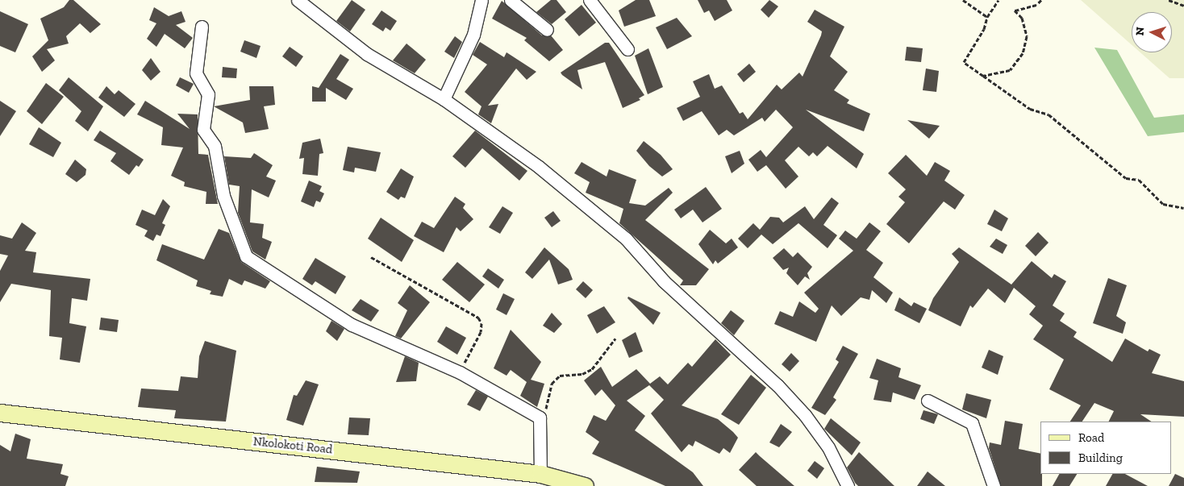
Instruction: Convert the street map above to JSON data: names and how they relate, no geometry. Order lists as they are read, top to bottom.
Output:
{
  "streets": {
    "main road": ["Nkolokoti Road"]
  },
  "legend": ["Road", "Building"],
  "north": "left"
}
